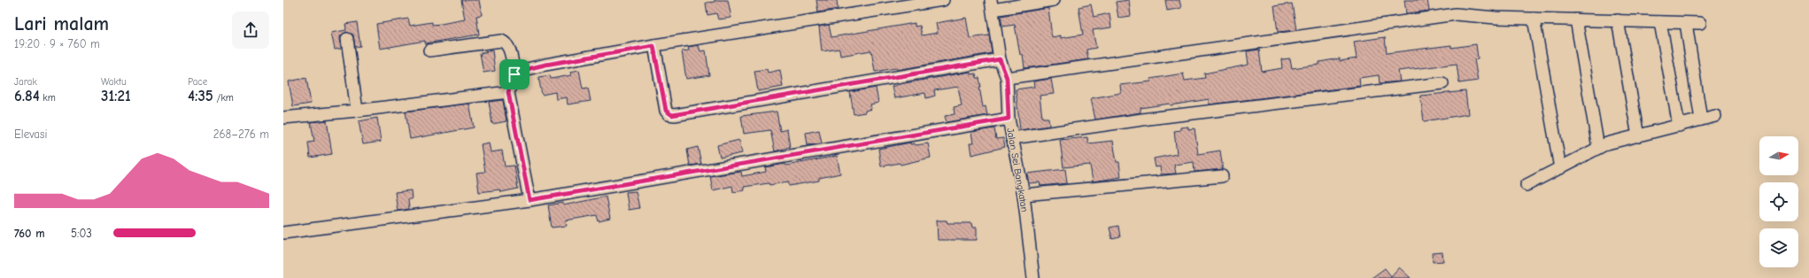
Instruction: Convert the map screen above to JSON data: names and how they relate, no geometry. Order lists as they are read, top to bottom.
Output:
{
  "streets": {
    "street": ["Jalan Sei Bangkatan"]
  },
  "north": "right",
  "page": {
    "heading": ["Lari malam", "19:20 · 9 × 760 m"],
    "stats": [
      ["Jarak", "6.84 km"],
      ["Waktu", "31:21"],
      ["Pace", "4:35 /km"]
    ],
    "chart": ["Elevasi", "268–276 m"],
    "list": [
      {
        "name": "760 m",
        "note": "5:03"
      }
    ]
  }
}
